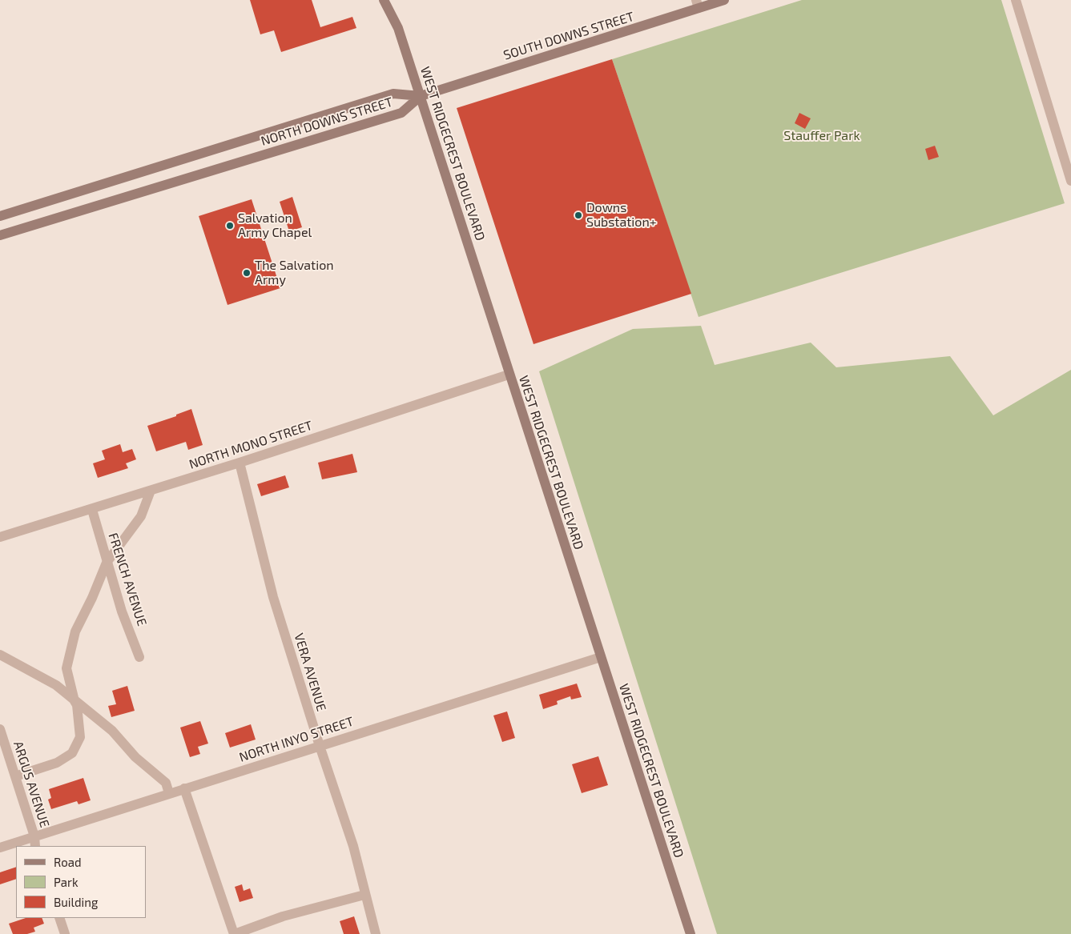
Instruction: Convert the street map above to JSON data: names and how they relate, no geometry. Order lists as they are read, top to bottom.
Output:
{
  "streets": {
    "main road": ["SOUTH DOWNS STREET", "NORTH DOWNS STREET", "WEST RIDGECREST BOULEVARD"],
    "street": [
      "NORTH MONO STREET",
      "FRENCH AVENUE",
      "VERA AVENUE",
      "NORTH INYO STREET",
      "ARGUS AVENUE"
    ]
  },
  "crossings": [
    ["SOUTH DOWNS STREET", "NORTH DOWNS STREET"],
    ["SOUTH DOWNS STREET", "WEST RIDGECREST BOULEVARD"],
    ["NORTH DOWNS STREET", "WEST RIDGECREST BOULEVARD"],
    ["WEST RIDGECREST BOULEVARD", "NORTH MONO STREET"],
    ["WEST RIDGECREST BOULEVARD", "NORTH INYO STREET"],
    ["NORTH MONO STREET", "FRENCH AVENUE"],
    ["NORTH MONO STREET", "VERA AVENUE"],
    ["VERA AVENUE", "NORTH INYO STREET"],
    ["NORTH INYO STREET", "ARGUS AVENUE"]
  ],
  "parks": ["Stauffer Park"],
  "places": ["Downs Substation+", "Salvation Army Chapel", "The Salvation Army"],
  "legend": ["Road", "Park", "Building"]
}
